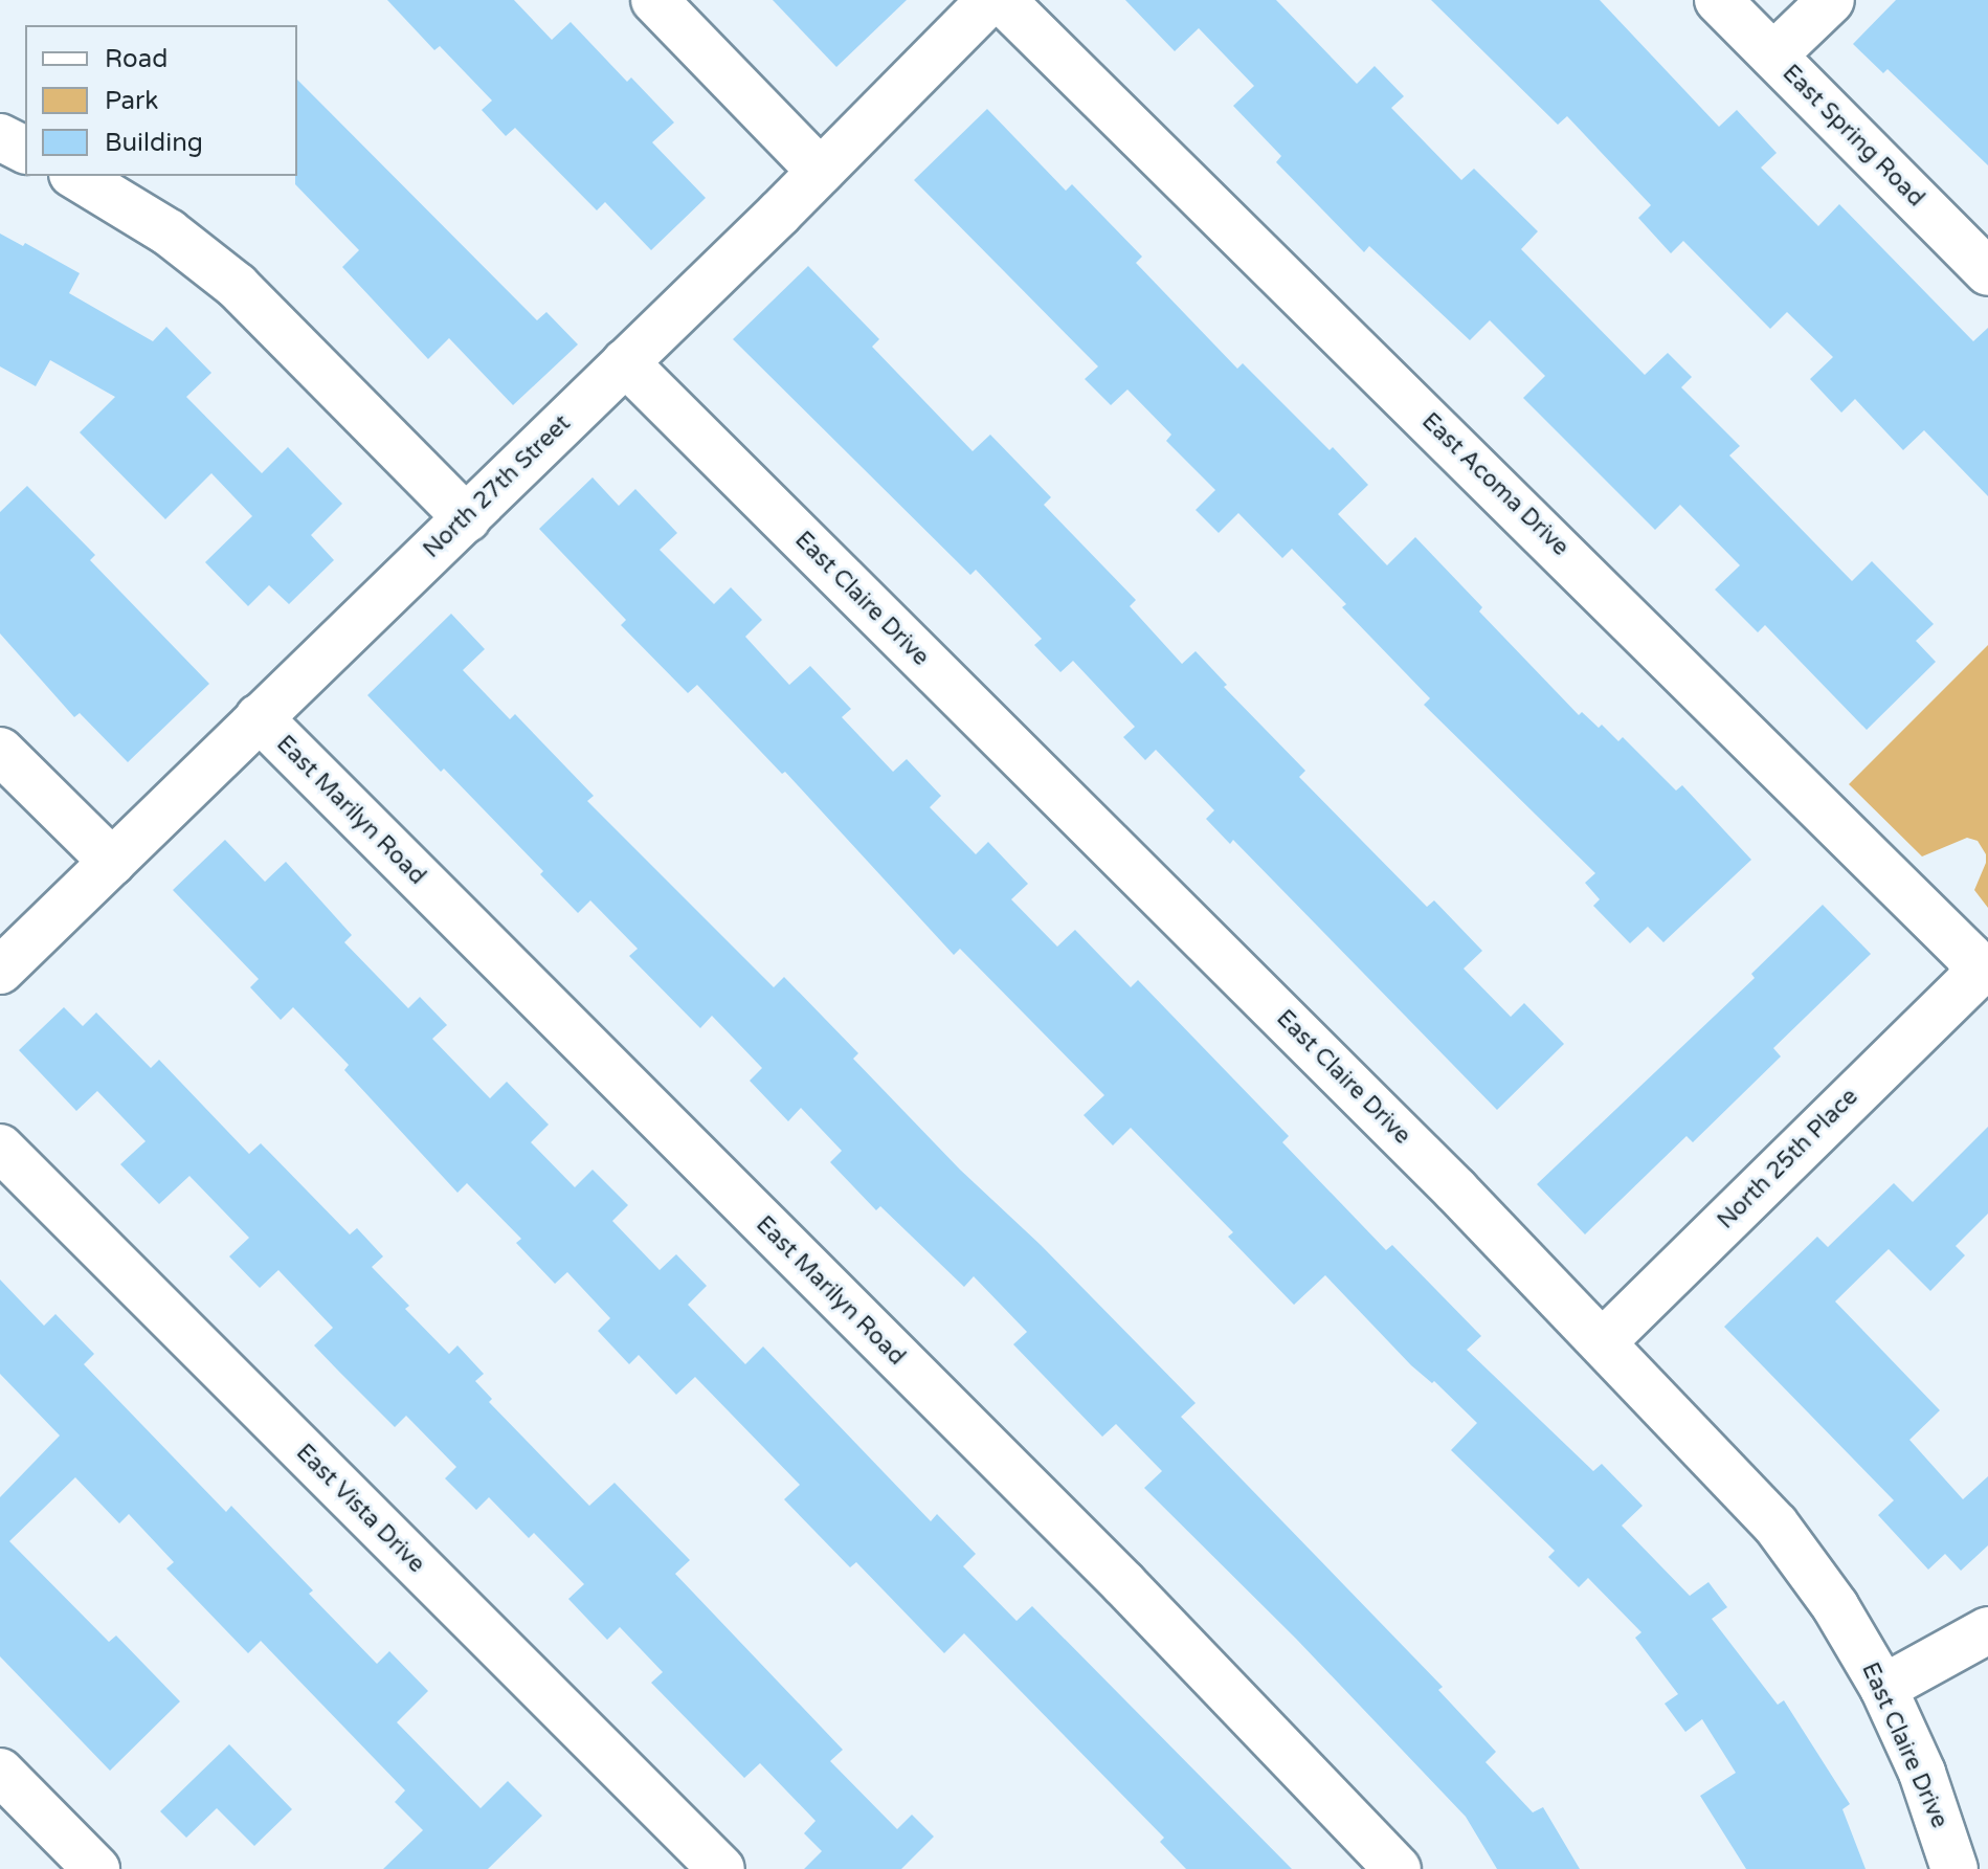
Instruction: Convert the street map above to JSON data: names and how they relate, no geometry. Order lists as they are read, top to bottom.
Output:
{
  "streets": {
    "street": [
      "East Spring Road",
      "East Acoma Drive",
      "North 27th Street",
      "East Claire Drive",
      "East Marilyn Road",
      "North 25th Place",
      "East Vista Drive"
    ]
  },
  "crossings": [
    ["East Acoma Drive", "North 25th Place"],
    ["North 27th Street", "East Claire Drive"],
    ["North 27th Street", "East Marilyn Road"],
    ["East Claire Drive", "North 25th Place"]
  ],
  "legend": ["Road", "Park", "Building"]
}
